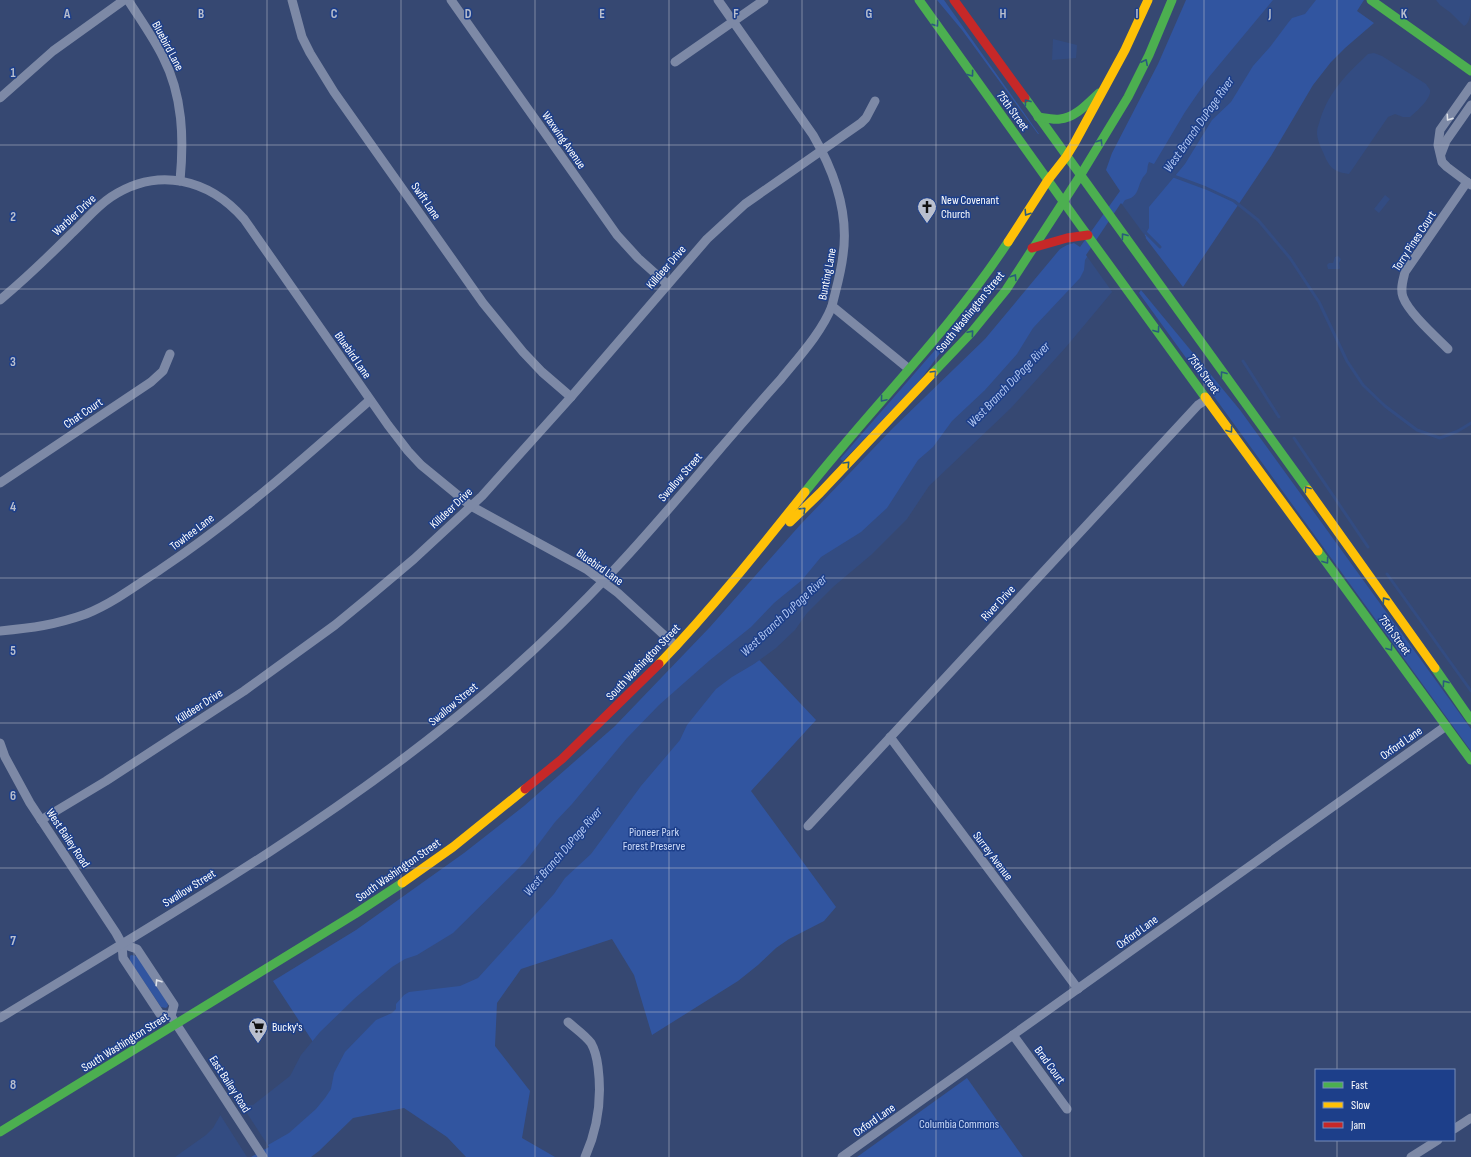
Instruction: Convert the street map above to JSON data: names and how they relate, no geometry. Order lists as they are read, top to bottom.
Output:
{
  "streets": {
    "main road": ["75th Street", "South Washington Street"],
    "street": [
      "Bluebird Lane",
      "Waxwing Avenue",
      "Swift Lane",
      "Warbler Drive",
      "Torry Pines Court",
      "Killdeer Drive",
      "Bunting Lane",
      "Chat Court",
      "Swallow Street",
      "Towhee Lane",
      "River Drive",
      "Oxford Lane",
      "West Bailey Road",
      "Surrey Avenue",
      "Brad Court",
      "East Bailey Road"
    ]
  },
  "crossings": [
    ["Bluebird Lane", "Warbler Drive"],
    ["Bluebird Lane", "Killdeer Drive"],
    ["Bluebird Lane", "South Washington Street"],
    ["Bluebird Lane", "Swallow Street"],
    ["Bluebird Lane", "Towhee Lane"],
    ["75th Street", "South Washington Street"],
    ["75th Street", "River Drive"],
    ["75th Street", "Oxford Lane"],
    ["Waxwing Avenue", "Killdeer Drive"],
    ["Swift Lane", "Killdeer Drive"],
    ["Killdeer Drive", "Bunting Lane"],
    ["Killdeer Drive", "West Bailey Road"],
    ["Bunting Lane", "South Washington Street"],
    ["Bunting Lane", "Swallow Street"],
    ["South Washington Street", "West Bailey Road"],
    ["South Washington Street", "East Bailey Road"],
    ["Swallow Street", "West Bailey Road"],
    ["River Drive", "Surrey Avenue"],
    ["Oxford Lane", "Surrey Avenue"],
    ["Oxford Lane", "Brad Court"],
    ["West Bailey Road", "East Bailey Road"]
  ],
  "water": ["West Branch DuPage River"],
  "parks": ["Pioneer Park Forest Preserve", "Columbia Commons"],
  "places": {
    "church": ["New Covenant Church"],
    "supermarket": ["Bucky's"]
  },
  "legend": ["Fast", "Slow", "Jam"],
  "grid": {
    "columns": [
      "A",
      "B",
      "C",
      "D",
      "E",
      "F",
      "G",
      "H",
      "I",
      "J",
      "K"
    ],
    "rows": [
      "1",
      "2",
      "3",
      "4",
      "5",
      "6",
      "7",
      "8"
    ]
  }
}
